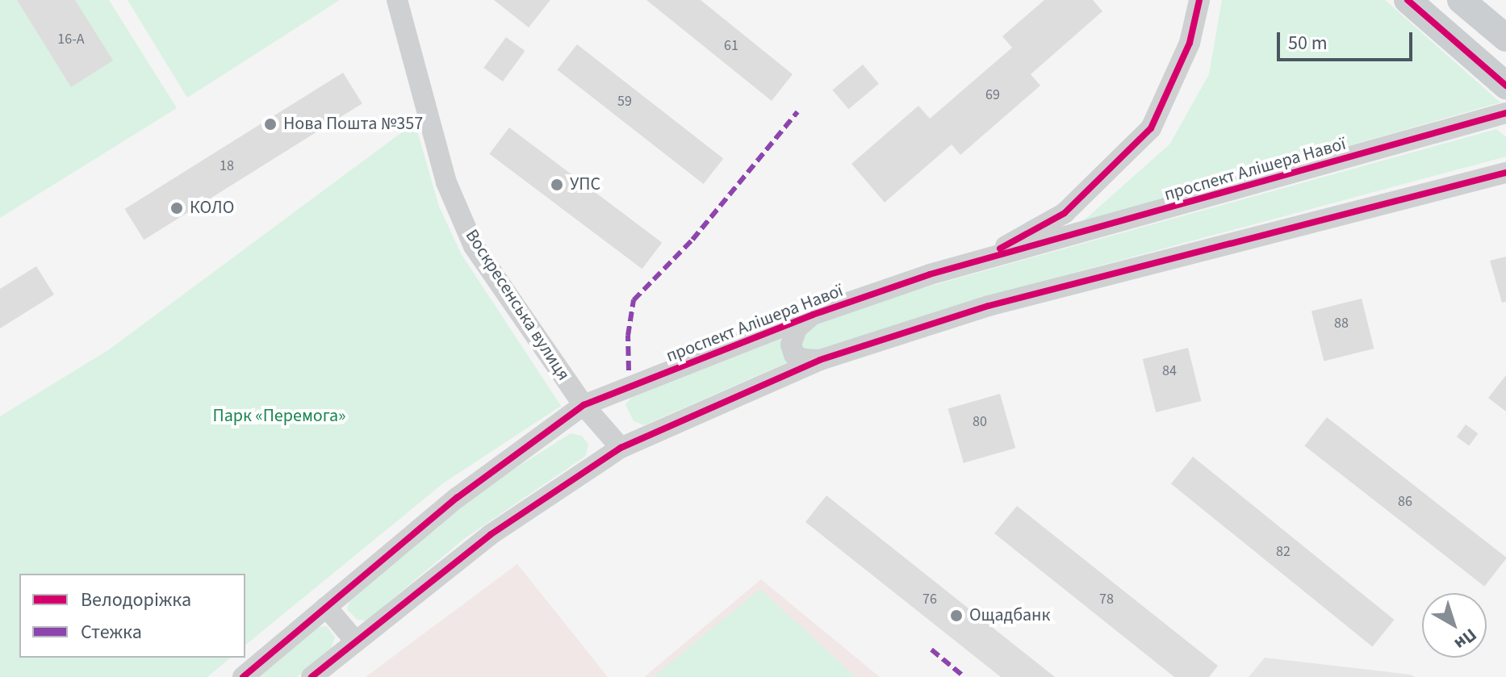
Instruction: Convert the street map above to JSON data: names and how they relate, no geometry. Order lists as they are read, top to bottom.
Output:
{
  "streets": {
    "street": ["проспект Алішера Навої", "Воскресенська вулиця"]
  },
  "crossings": [
    ["проспект Алішера Навої", "Воскресенська вулиця"]
  ],
  "parks": ["Парк «Перемога»"],
  "places": [
    "Нова Пошта №357",
    "УПС",
    "КОЛО",
    "Ощадбанк"
  ],
  "house_numbers": [
    "16-А",
    "61",
    "69",
    "59",
    "18",
    "88",
    "84",
    "80",
    "86",
    "82",
    "76",
    "78"
  ],
  "legend": ["Велодоріжка", "Стежка"],
  "scale_bar": "50 m",
  "north": "bottom right"
}
